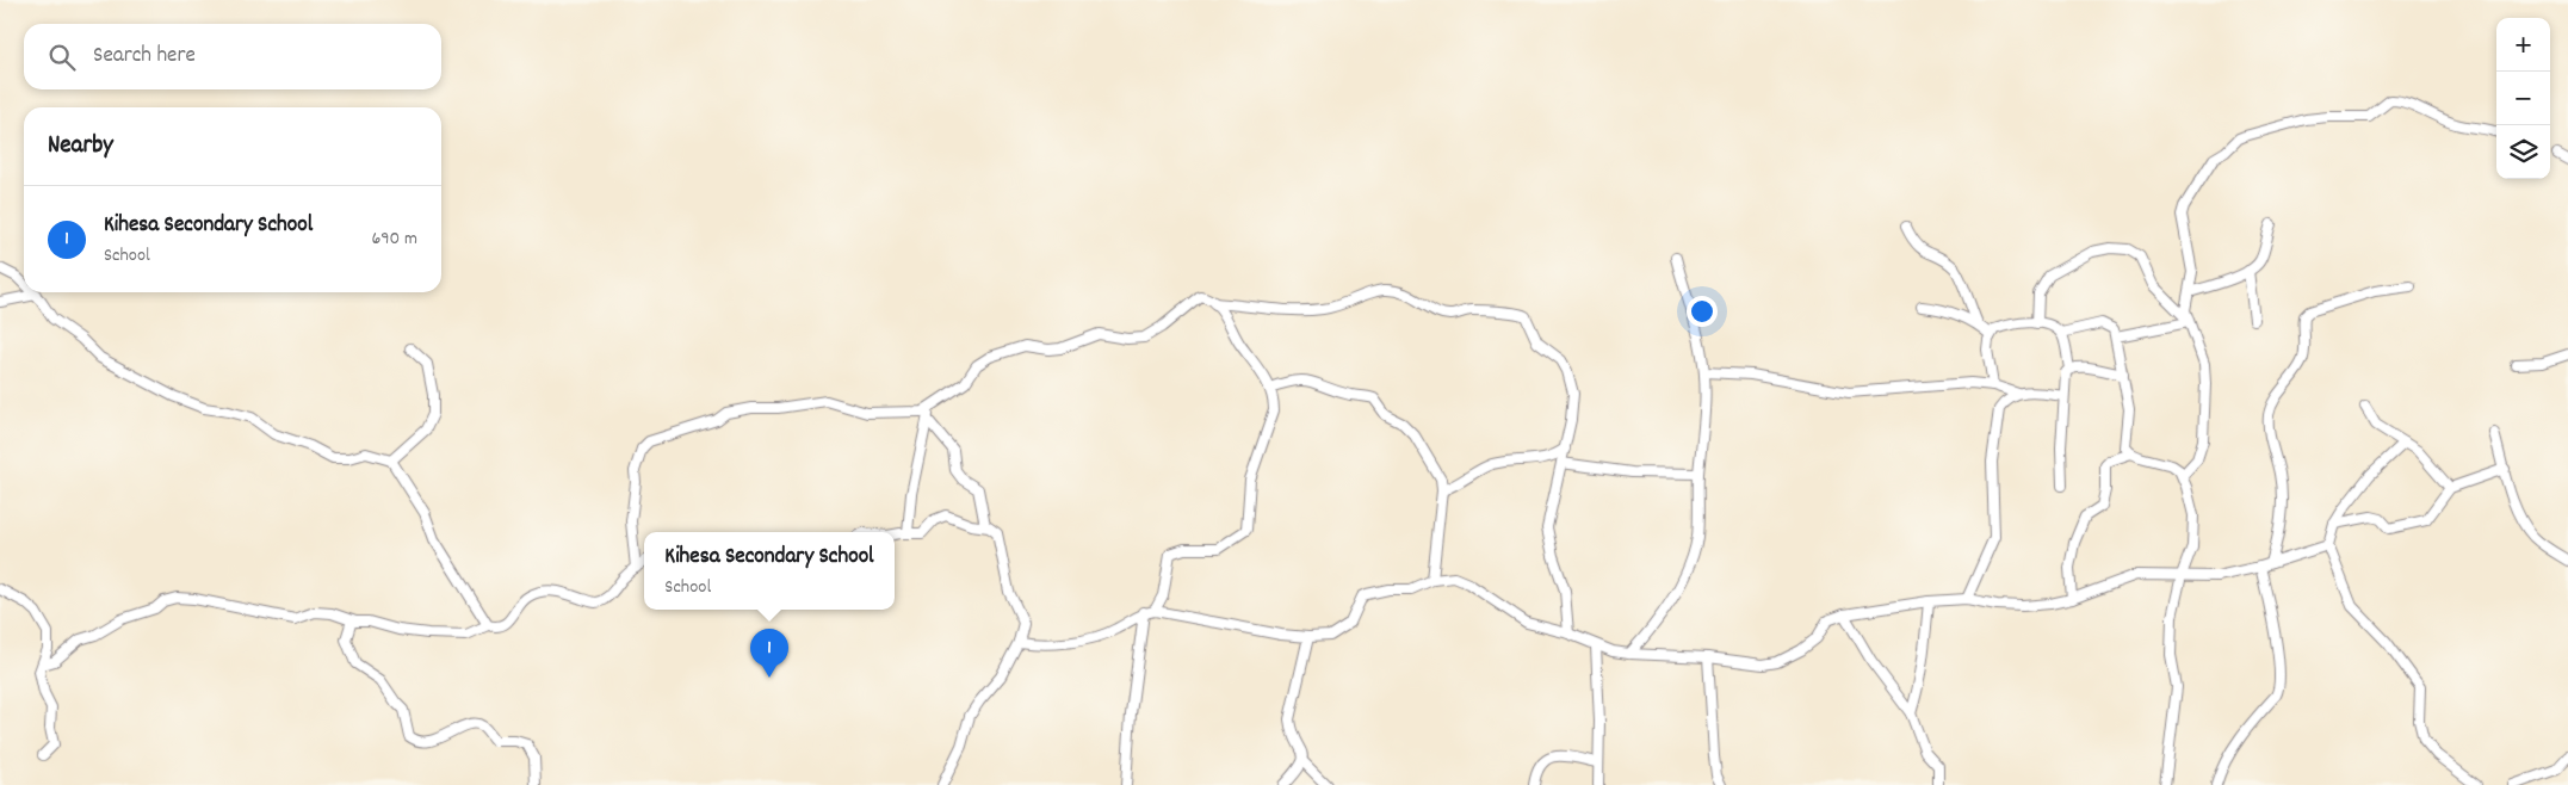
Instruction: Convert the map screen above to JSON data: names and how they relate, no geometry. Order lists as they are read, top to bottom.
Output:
{
  "page": {
    "map_buttons": ["+", "−"],
    "search": "Search here",
    "heading": "Nearby",
    "list": [
      {
        "mark": "1",
        "name": "Kihesa Secondary School",
        "note": "School",
        "value": "690 m"
      }
    ],
    "popup": ["Kihesa Secondary School", "School"],
    "pins": "1"
  }
}
